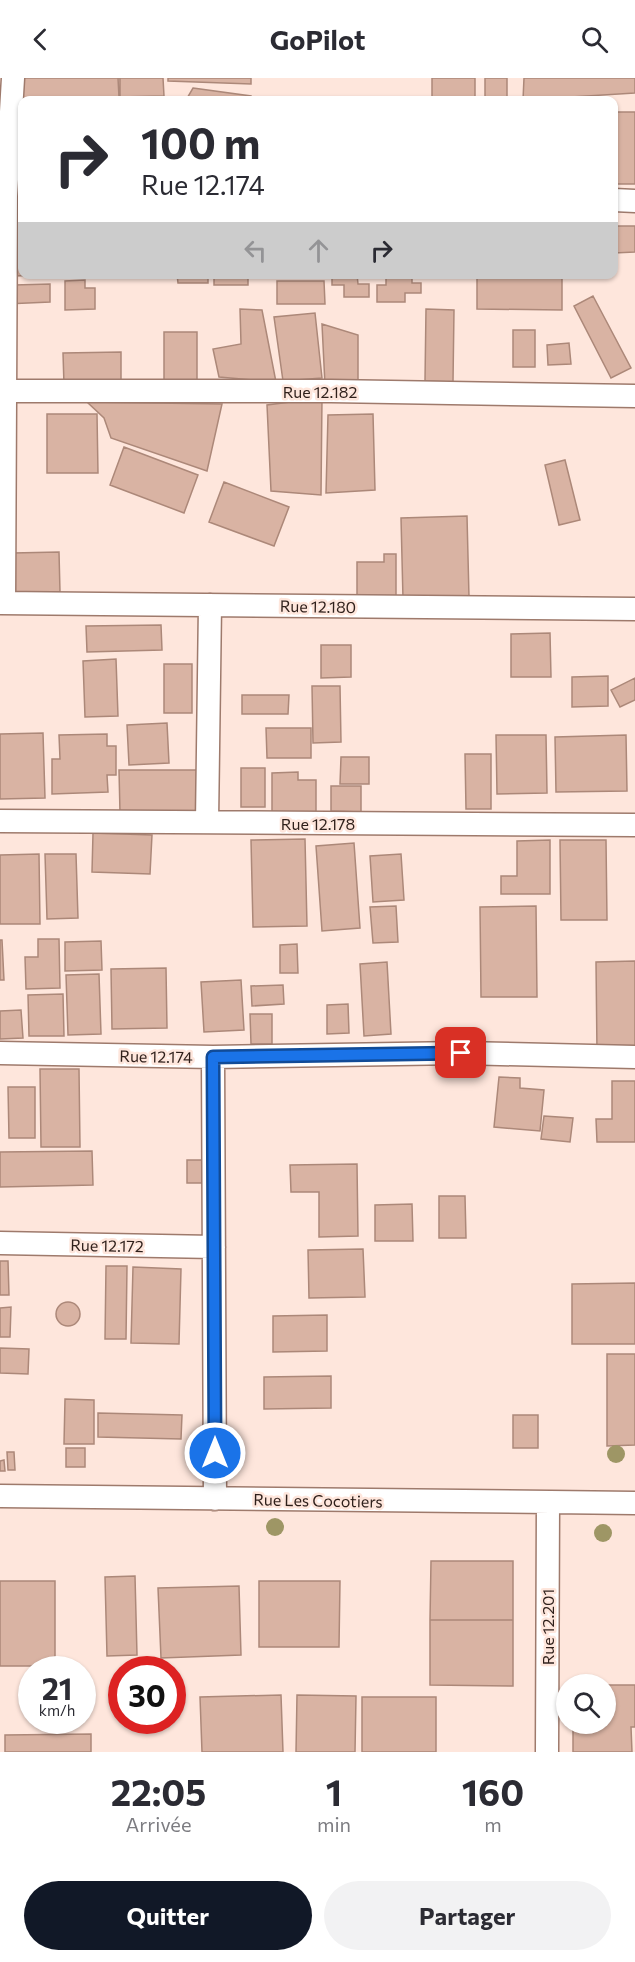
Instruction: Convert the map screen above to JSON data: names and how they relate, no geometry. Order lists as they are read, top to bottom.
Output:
{
  "streets": {
    "street": [
      "Rue 12.182",
      "Rue 12.180",
      "Rue 12.178",
      "Rue 12.174",
      "Rue 12.172",
      "Rue Les Cocotiers",
      "Rue 12.201"
    ]
  },
  "crossings": [
    ["Rue Les Cocotiers", "Rue 12.201"]
  ],
  "page": {
    "header": "GoPilot",
    "turn": ["100 m", "Rue 12.174"],
    "speed": "21 km/h",
    "limit": "30",
    "eta": [
      "22:05",
      "Arrivée",
      "1",
      "min",
      "160",
      "m"
    ],
    "buttons": ["Quitter", "Partager"]
  }
}
